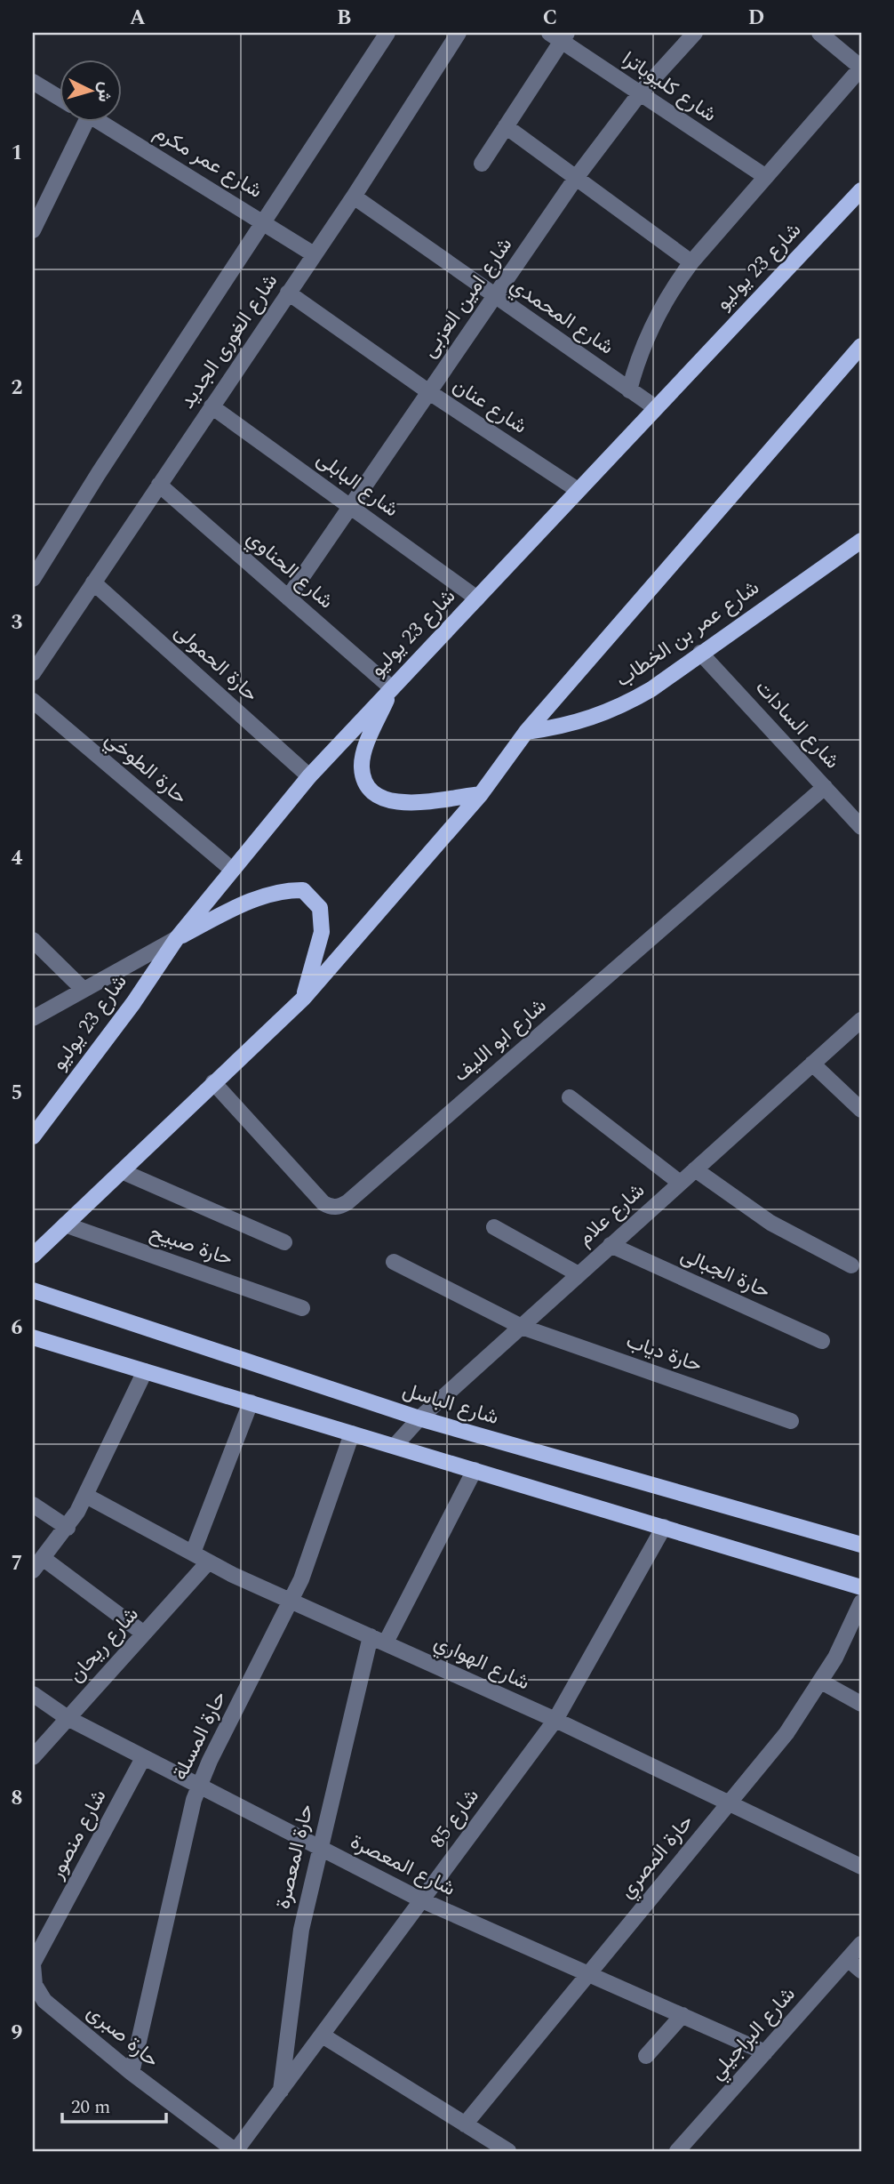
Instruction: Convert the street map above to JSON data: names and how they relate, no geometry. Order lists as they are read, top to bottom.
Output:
{
  "streets": {
    "main road": ["شارع 23 يوليو", "شارع عمر بن الخطاب", "شارع الباسل"],
    "street": [
      "شارع كليوباترا",
      "شارع عمر مكرم",
      "شارع امين العزبى",
      "شارع المحمدي",
      "شارع الغورى الجديد",
      "شارع عنان",
      "شارع البابلى",
      "شارع الحناوي",
      "حارة الحمولى",
      "شارع السادات",
      "حارة الطوخي",
      "شارع ابو الليف",
      "شارع علام",
      "حارة صبيح",
      "حارة الجبالى",
      "حارة دياب",
      "شارع ريحان",
      "شارع الهواري",
      "حارة المسلة",
      "شارع 85",
      "شارع منصور",
      "حارة المعصرة",
      "حارة المصري",
      "شارع المعصرة",
      "شارع البراجيلي",
      "حارة صبرى"
    ]
  },
  "crossings": [
    ["شارع كليوباترا", "شارع امين العزبى"],
    ["شارع عمر مكرم", "شارع الغورى الجديد"],
    ["شارع 23 يوليو", "شارع المحمدي"],
    ["شارع 23 يوليو", "شارع عنان"],
    ["شارع 23 يوليو", "شارع البابلى"],
    ["شارع 23 يوليو", "شارع الحناوي"],
    ["شارع 23 يوليو", "حارة الحمولى"],
    ["شارع 23 يوليو", "حارة الطوخي"],
    ["شارع امين العزبى", "شارع المحمدي"],
    ["شارع امين العزبى", "شارع عنان"],
    ["شارع امين العزبى", "شارع البابلى"],
    ["شارع امين العزبى", "شارع الحناوي"],
    ["شارع المحمدي", "شارع الغورى الجديد"],
    ["شارع الغورى الجديد", "شارع عنان"],
    ["شارع الغورى الجديد", "شارع البابلى"],
    ["شارع الغورى الجديد", "شارع الحناوي"],
    ["شارع الغورى الجديد", "حارة الحمولى"],
    ["شارع عمر بن الخطاب", "شارع السادات"],
    ["شارع السادات", "شارع ابو الليف"],
    ["شارع علام", "حارة الجبالى"],
    ["شارع علام", "حارة دياب"],
    ["شارع علام", "شارع الباسل"],
    ["شارع ريحان", "شارع الهواري"],
    ["شارع ريحان", "شارع المعصرة"],
    ["شارع الهواري", "حارة المسلة"],
    ["شارع الهواري", "شارع 85"],
    ["شارع الهواري", "حارة المعصرة"],
    ["شارع الهواري", "حارة المصري"],
    ["حارة المسلة", "شارع المعصرة"],
    ["حارة المسلة", "حارة صبرى"],
    ["شارع 85", "حارة المعصرة"],
    ["شارع 85", "شارع المعصرة"],
    ["شارع 85", "حارة صبرى"],
    ["شارع منصور", "شارع المعصرة"],
    ["شارع منصور", "حارة صبرى"],
    ["حارة المعصرة", "شارع المعصرة"],
    ["حارة المصري", "شارع المعصرة"],
    ["شارع المعصرة", "شارع البراجيلي"]
  ],
  "scale_bar": "20 m",
  "north": "right",
  "grid": {
    "columns": [
      "A",
      "B",
      "C",
      "D"
    ],
    "rows": [
      "1",
      "2",
      "3",
      "4",
      "5",
      "6",
      "7",
      "8",
      "9"
    ]
  }
}
